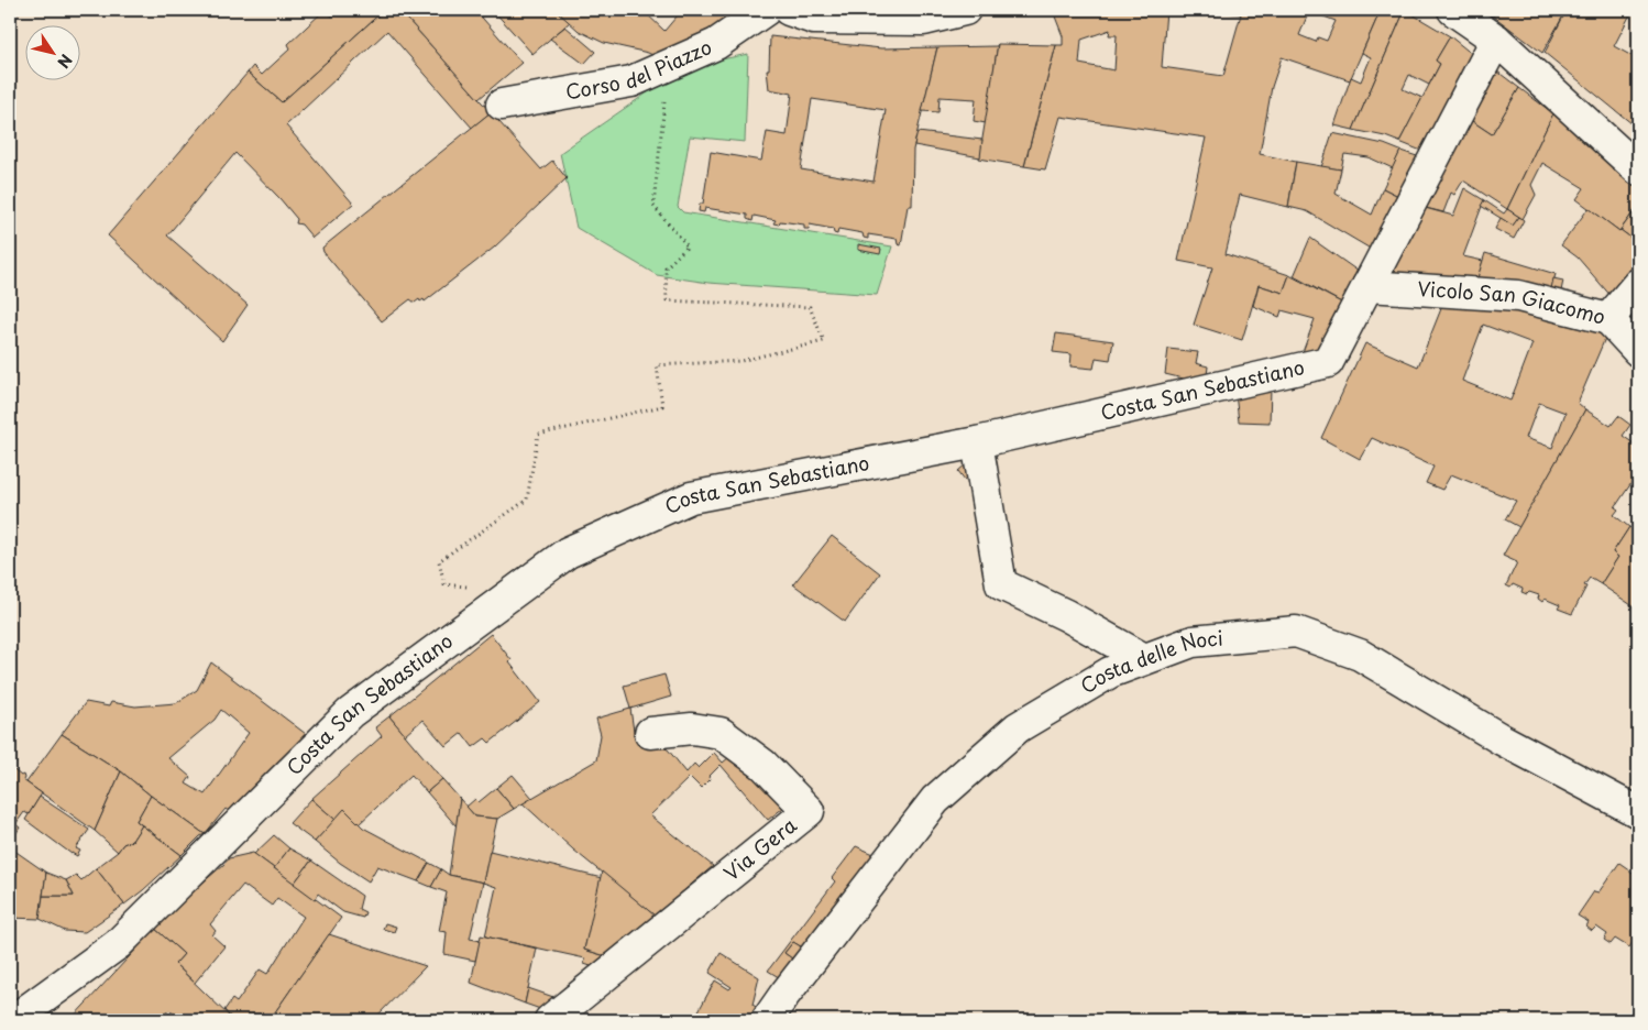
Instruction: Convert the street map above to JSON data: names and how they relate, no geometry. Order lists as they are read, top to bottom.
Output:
{
  "streets": {
    "street": [
      "Corso del Piazzo",
      "Vicolo San Giacomo",
      "Costa San Sebastiano",
      "Costa delle Noci",
      "Via Gera"
    ]
  },
  "crossings": [
    ["Vicolo San Giacomo", "Costa San Sebastiano"]
  ],
  "north": "bottom right"
}
